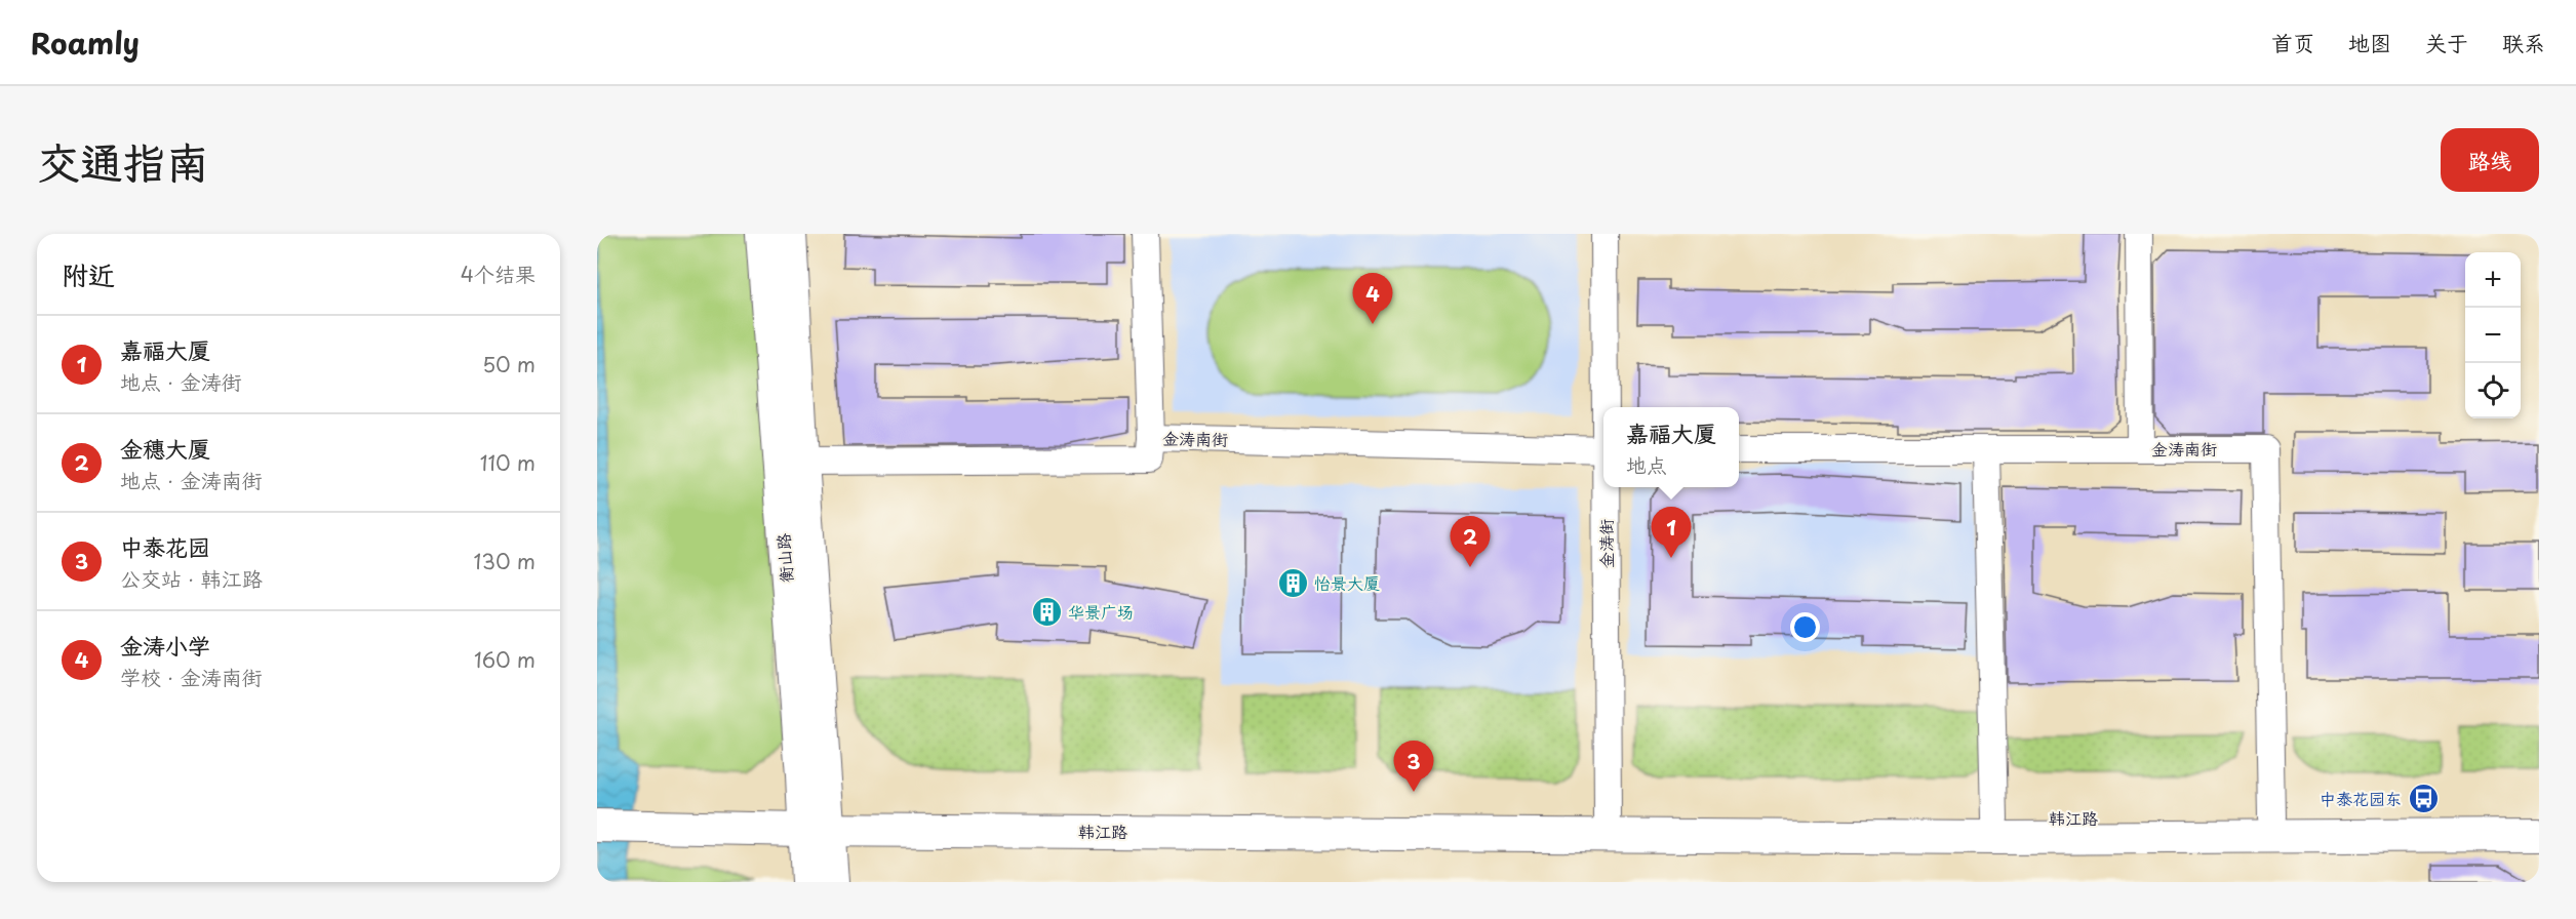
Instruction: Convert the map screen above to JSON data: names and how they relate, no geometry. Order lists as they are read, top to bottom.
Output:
{
  "streets": {
    "street": [
      "金涛南街",
      "金涛街",
      "衡山路",
      "韩江路"
    ]
  },
  "crossings": [
    ["金涛南街", "衡山路"],
    ["金涛南街", "韩江路"],
    ["金涛街", "韩江路"],
    ["衡山路", "韩江路"]
  ],
  "places": {
    "building": ["怡景大厦", "华景广场"],
    "bus stop": ["中泰花园东"]
  },
  "page": {
    "header": "Roamly",
    "nav": [
      "首页",
      "地图",
      "关于",
      "联系"
    ],
    "title": "交通指南",
    "buttons": "路线",
    "heading": ["附近", "4个结果"],
    "map_buttons": ["+", "−"],
    "pins": [
      "4",
      "1",
      "2",
      "3"
    ],
    "list": [
      {
        "mark": "1",
        "name": "嘉福大厦",
        "note": "地点 · 金涛街",
        "value": "50 m"
      },
      {
        "mark": "2",
        "name": "金穗大厦",
        "note": "地点 · 金涛南街",
        "value": "110 m"
      },
      {
        "mark": "3",
        "name": "中泰花园",
        "note": "公交站 · 韩江路",
        "value": "130 m"
      },
      {
        "mark": "4",
        "name": "金涛小学",
        "note": "学校 · 金涛南街",
        "value": "160 m"
      }
    ],
    "popup": ["嘉福大厦", "地点"]
  }
}
